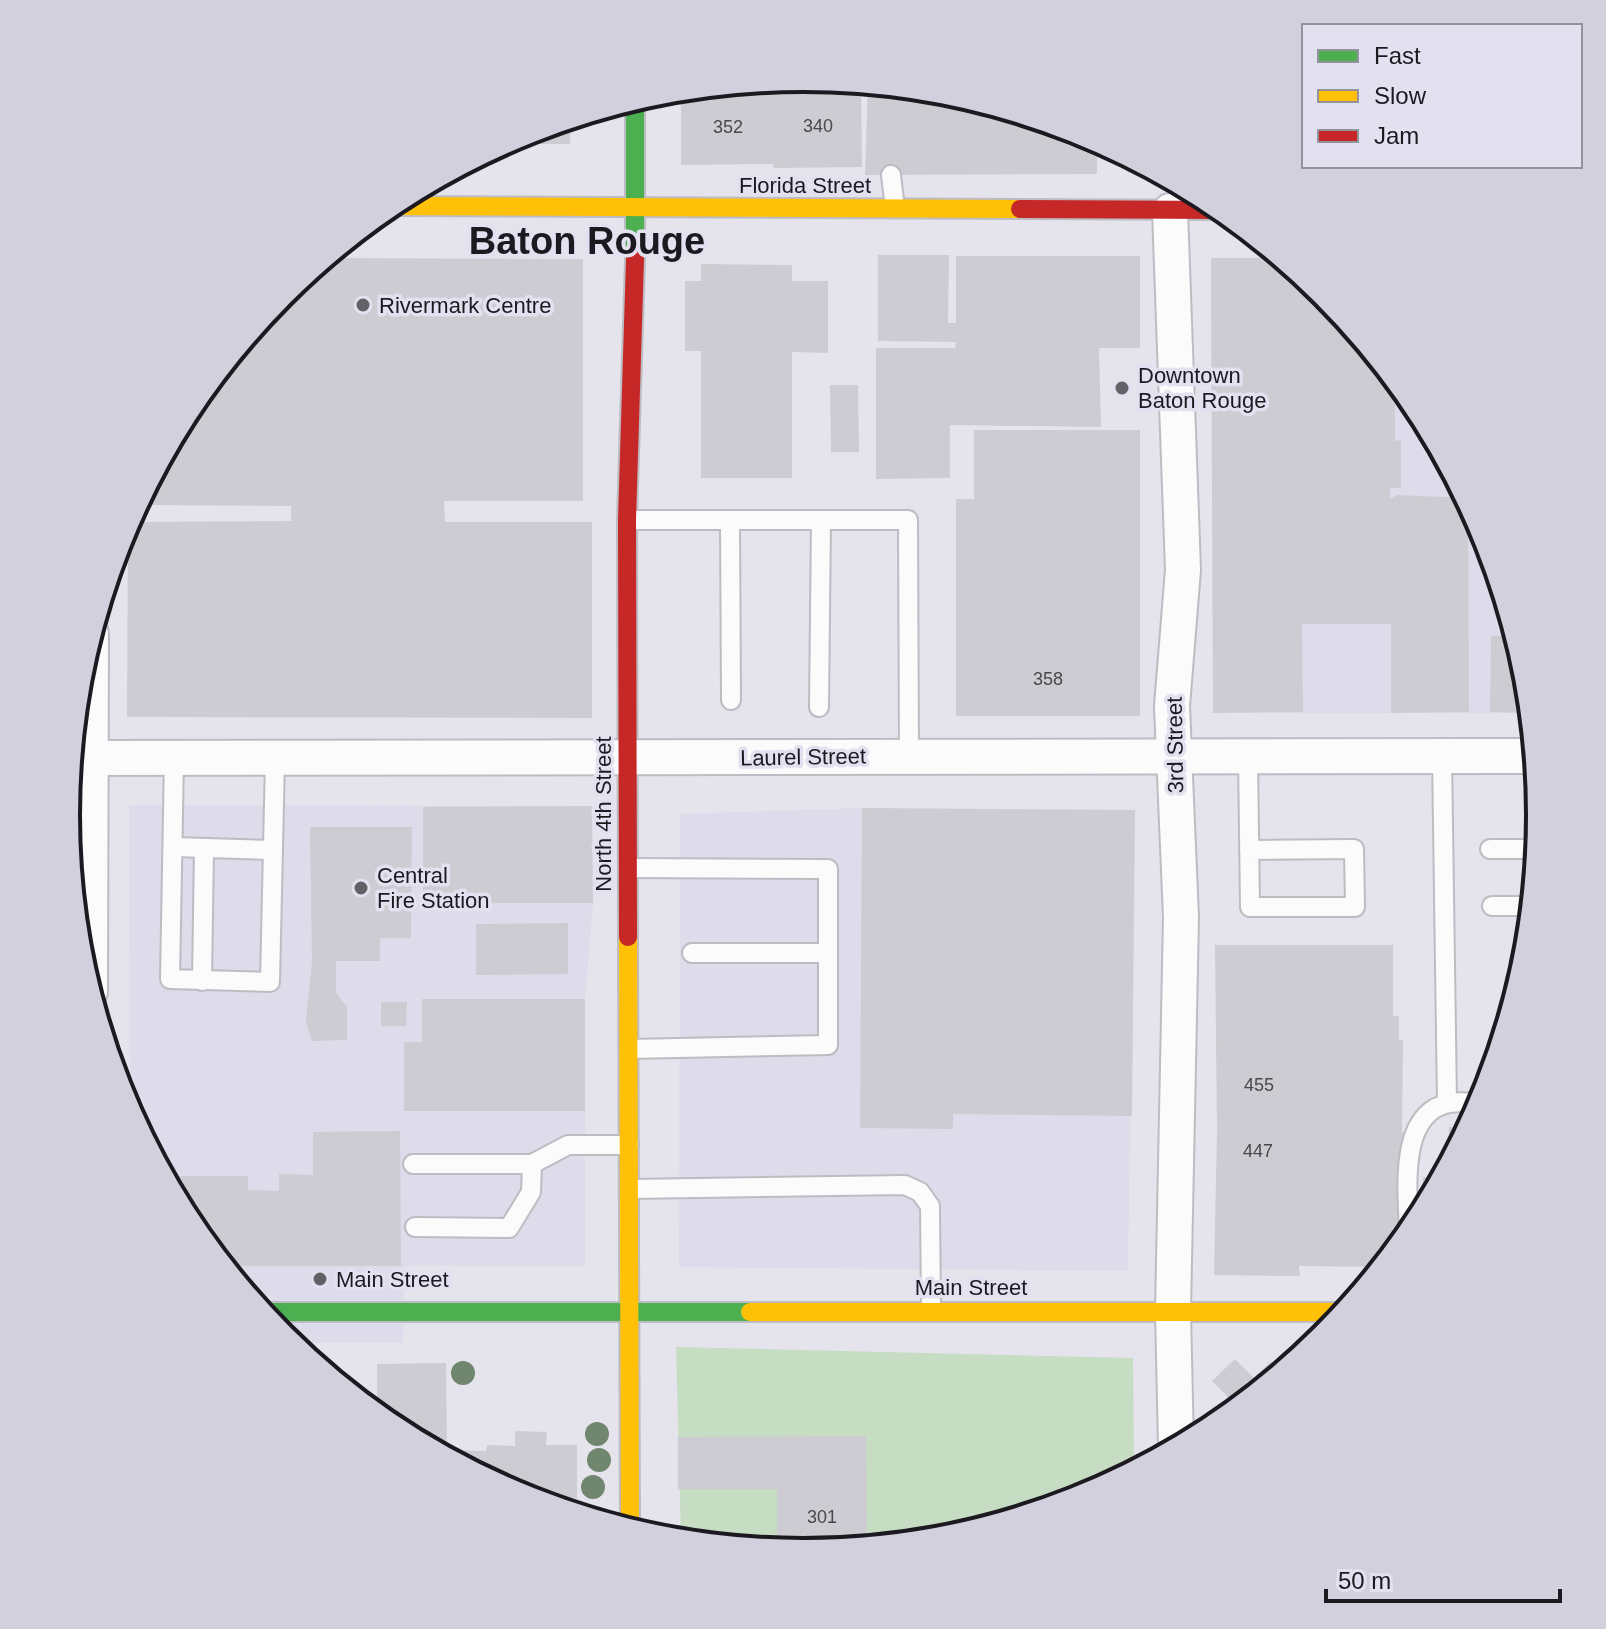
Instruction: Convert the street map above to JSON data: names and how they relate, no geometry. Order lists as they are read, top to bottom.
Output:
{
  "streets": {
    "street": [
      "Florida Street",
      "3rd Street",
      "Laurel Street",
      "North 4th Street",
      "Main Street"
    ]
  },
  "crossings": [
    ["Florida Street", "3rd Street"],
    ["Florida Street", "North 4th Street"],
    ["3rd Street", "Laurel Street"],
    ["3rd Street", "Main Street"],
    ["Laurel Street", "North 4th Street"],
    ["North 4th Street", "Main Street"]
  ],
  "districts": ["Baton Rouge"],
  "places": [
    "Rivermark Centre",
    "Downtown Baton Rouge",
    "Central Fire Station",
    "Main Street"
  ],
  "house_numbers": [
    "340",
    "352",
    "358",
    "455",
    "447",
    "301"
  ],
  "legend": ["Fast", "Slow", "Jam"],
  "scale_bar": "50 m"
}
